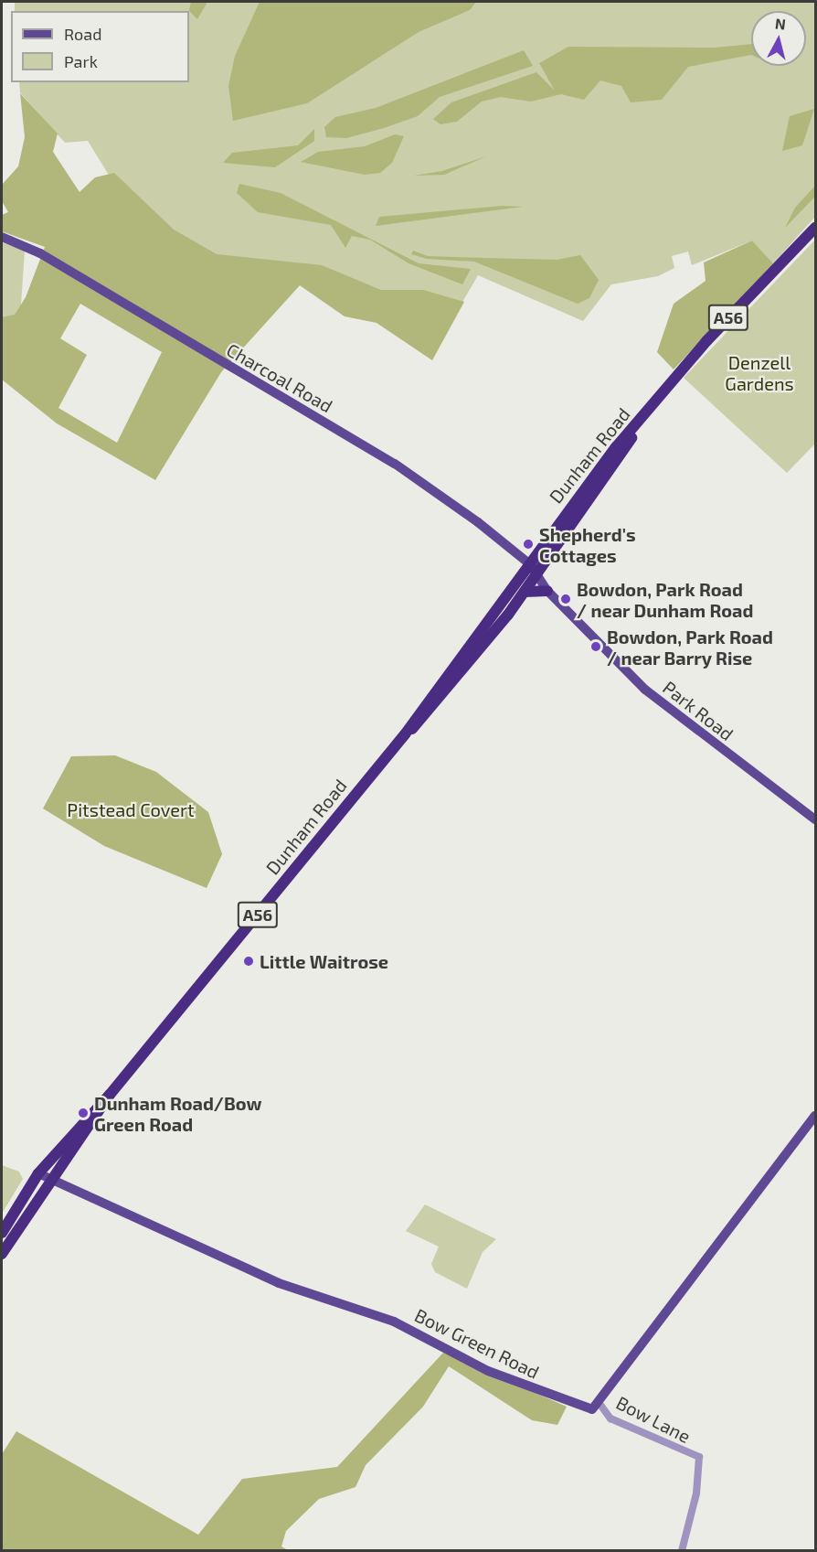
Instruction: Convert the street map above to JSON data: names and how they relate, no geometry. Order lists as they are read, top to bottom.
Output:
{
  "streets": {
    "highway": ["A56", "Dunham Road"],
    "main road": ["Charcoal Road", "Park Road", "Bow Green Road"],
    "street": ["Bow Lane"]
  },
  "crossings": [
    ["Charcoal Road", "Dunham Road"],
    ["Charcoal Road", "Park Road"],
    ["Dunham Road", "Park Road"],
    ["Dunham Road", "Bow Green Road"],
    ["Bow Green Road", "Bow Lane"]
  ],
  "parks": ["Denzell Gardens", "Pitstead Covert"],
  "places": [
    "Shepherd's Cottages",
    "Bowdon, Park Road / near Dunham Road",
    "Bowdon, Park Road / near Barry Rise",
    "Little Waitrose",
    "Dunham Road/Bow Green Road"
  ],
  "legend": ["Road", "Park"],
  "north": "top"
}
